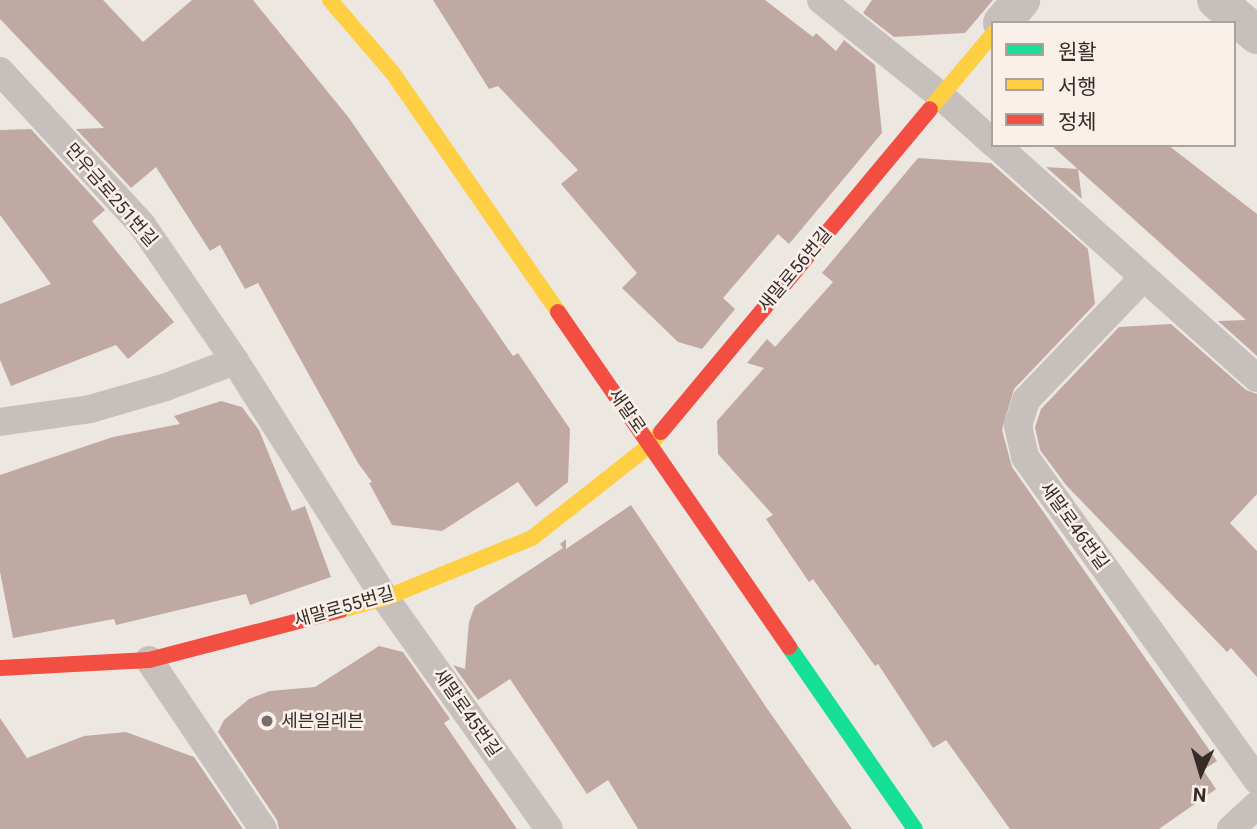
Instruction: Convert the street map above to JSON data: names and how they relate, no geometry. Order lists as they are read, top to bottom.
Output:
{
  "streets": {
    "street": ["새말로56번길", "새말로", "새말로55번길"],
    "lane": ["먼우금로251번길", "새말로46번길", "새말로45번길"]
  },
  "crossings": [
    ["먼우금로251번길", "새말로55번길"],
    ["먼우금로251번길", "새말로45번길"],
    ["새말로56번길", "새말로"],
    ["새말로56번길", "새말로55번길"],
    ["새말로", "새말로55번길"],
    ["새말로55번길", "새말로45번길"]
  ],
  "places": ["세븐일레븐"],
  "legend": ["원활", "서행", "정체"],
  "north": "bottom"
}
